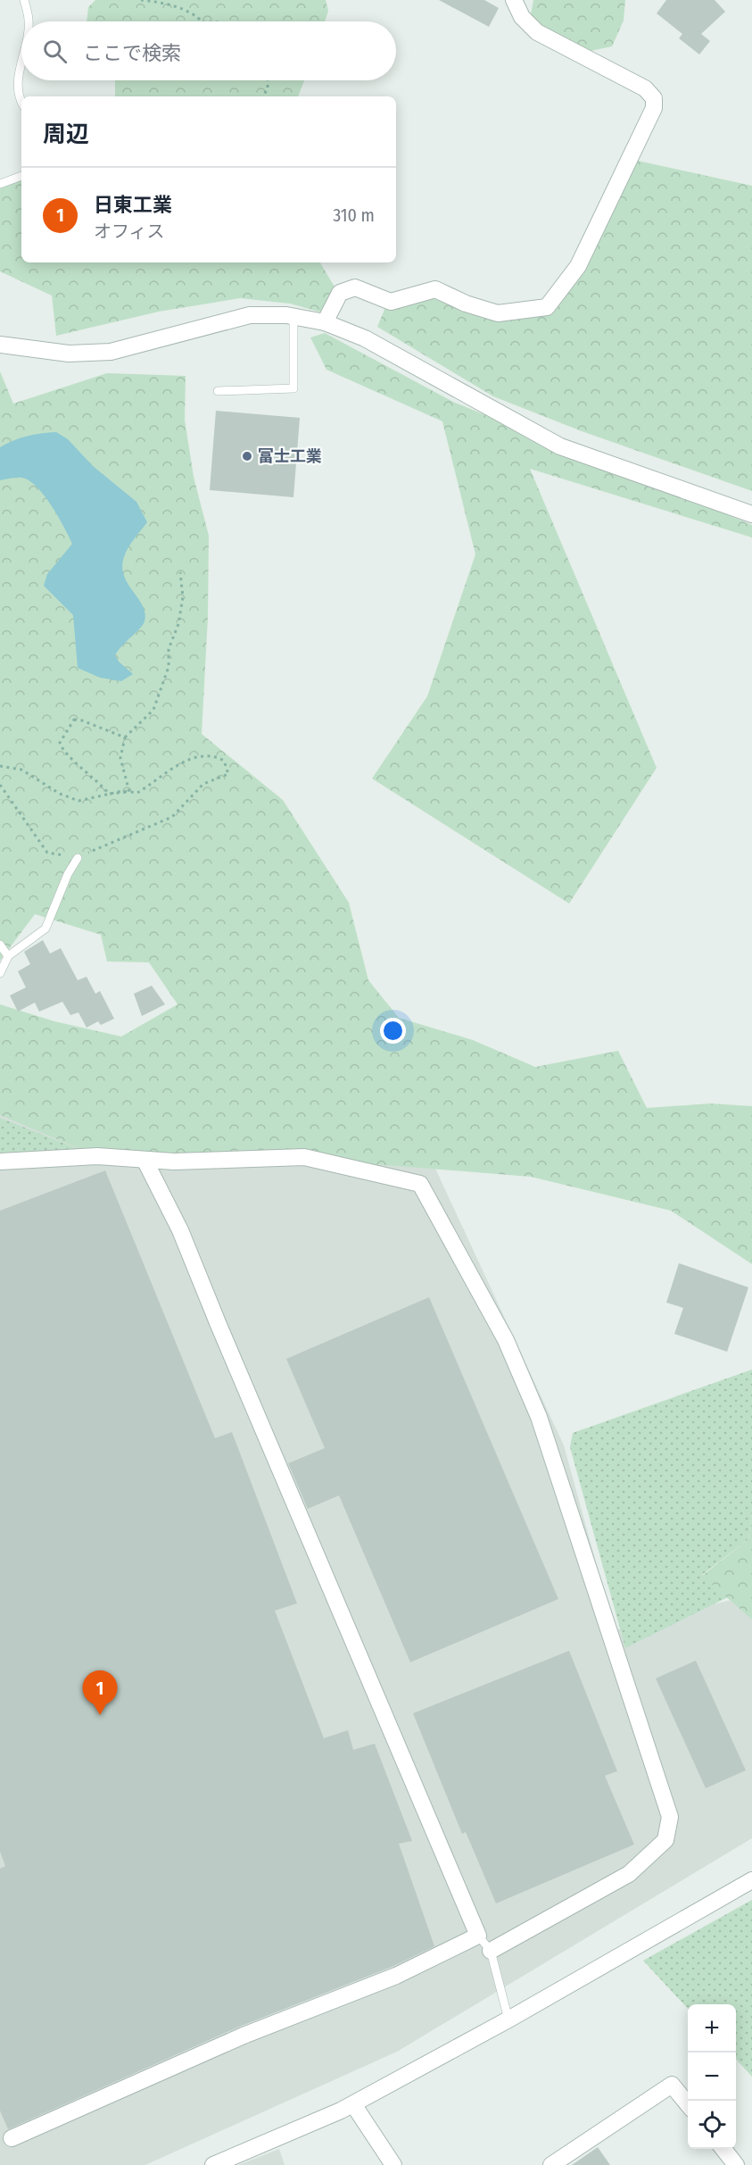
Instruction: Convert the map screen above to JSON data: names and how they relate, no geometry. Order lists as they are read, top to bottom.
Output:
{
  "places": ["富士工業"],
  "page": {
    "search": "ここで検索",
    "heading": "周辺",
    "list": [
      {
        "mark": "1",
        "name": "日東工業",
        "note": "オフィス",
        "value": "310 m"
      }
    ],
    "pins": "1",
    "map_buttons": ["+", "−"]
  }
}
